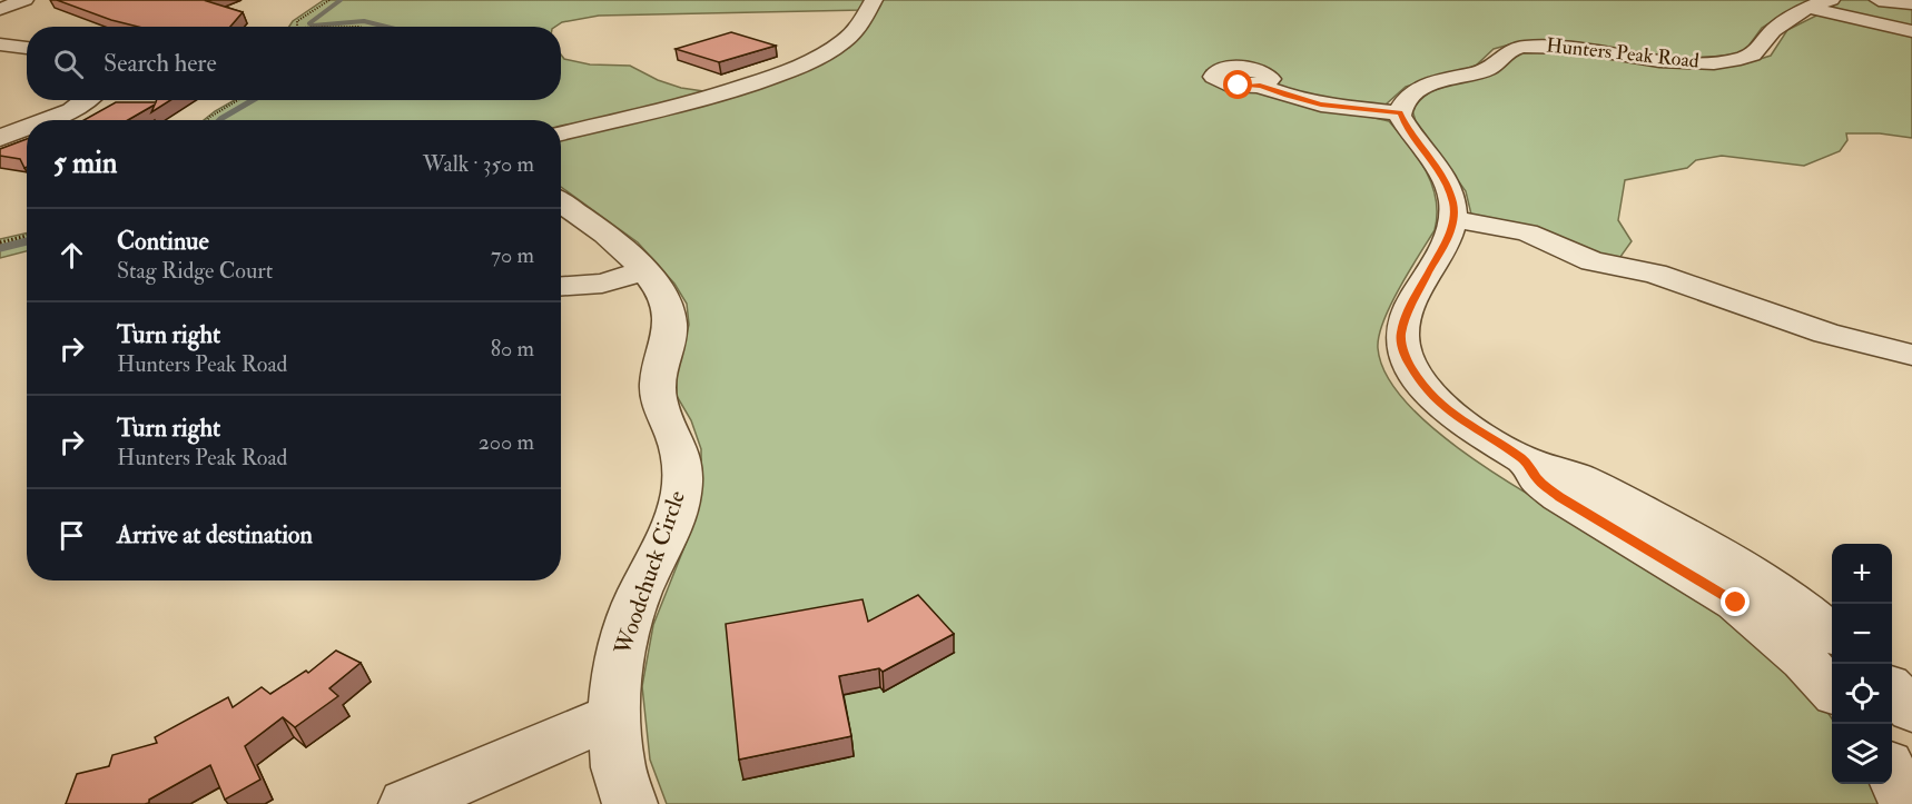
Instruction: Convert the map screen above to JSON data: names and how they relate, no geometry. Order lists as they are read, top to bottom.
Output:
{
  "streets": {
    "street": ["Hunters Peak Road", "Woodchuck Circle"]
  },
  "page": {
    "search": "Search here",
    "heading": ["5 min", "Walk · 350 m"],
    "list": [
      ["Continue", "Stag Ridge Court", "70 m"],
      ["Turn right", "Hunters Peak Road", "80 m"],
      ["Turn right", "Hunters Peak Road", "200 m"],
      "Arrive at destination"
    ],
    "map_buttons": ["+", "−"]
  }
}
